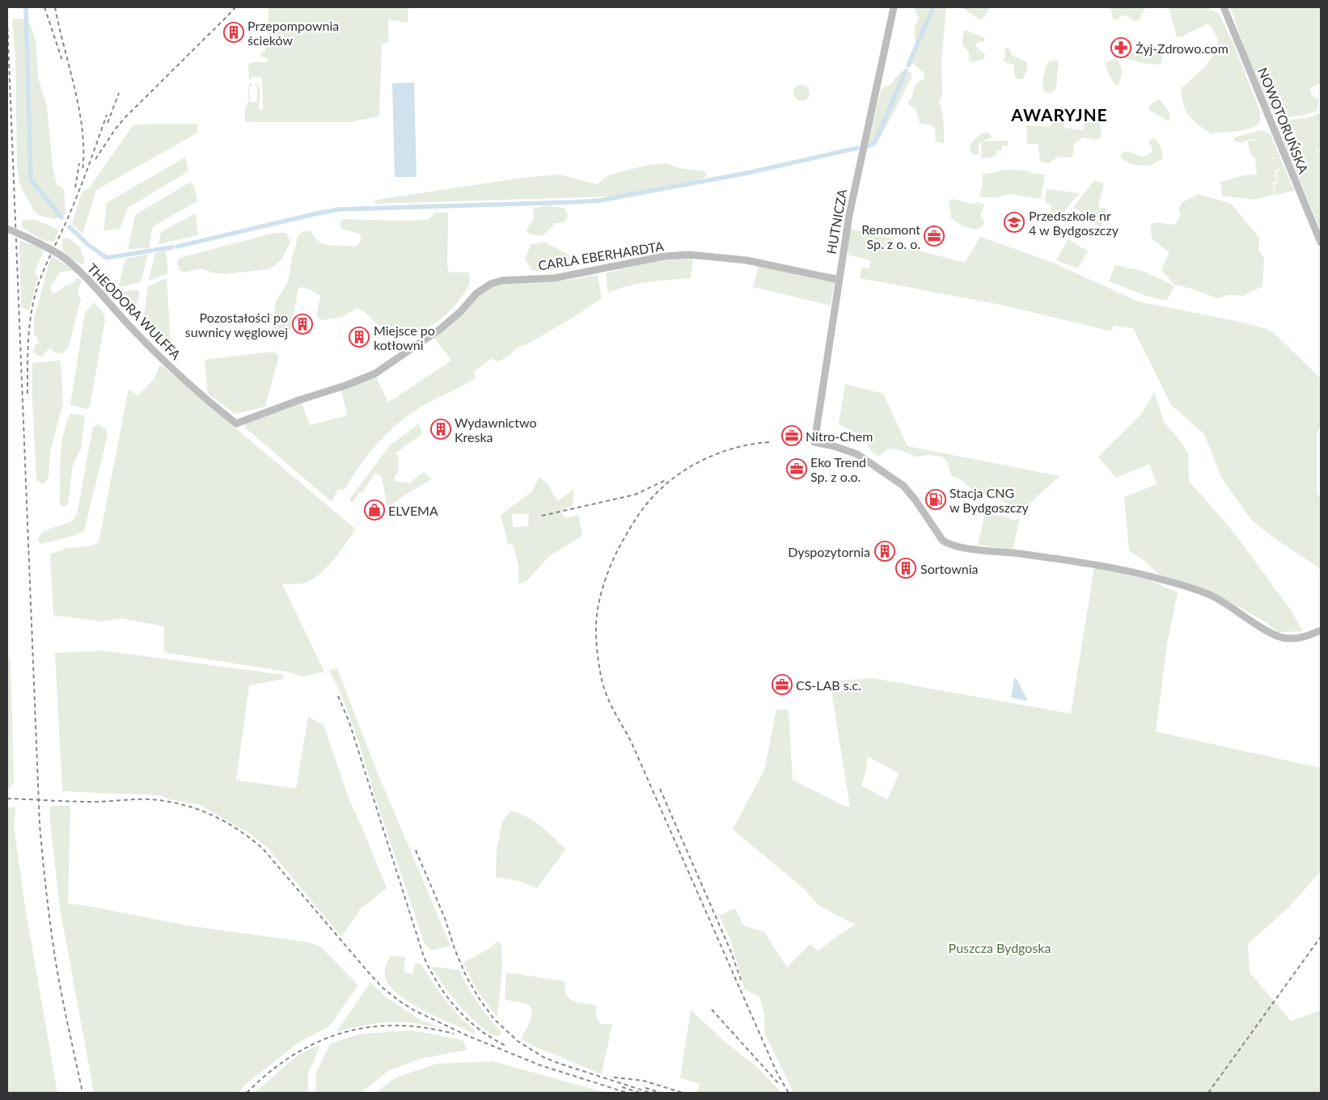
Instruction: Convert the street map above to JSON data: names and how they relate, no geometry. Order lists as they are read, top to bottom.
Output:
{
  "streets": {
    "street": [
      "NOWOTORUŃSKA",
      "HUTNICZA",
      "CARLA EBERHARDTA",
      "THEODORA WULFFA"
    ]
  },
  "crossings": [
    ["HUTNICZA", "CARLA EBERHARDTA"],
    ["CARLA EBERHARDTA", "THEODORA WULFFA"]
  ],
  "districts": ["AWARYJNE"],
  "parks": ["Puszcza Bydgoska"],
  "places": {
    "building": [
      "Przepompownia ścieków",
      "Pozostałości po suwnicy węglowej",
      "Miejsce po kotłowni",
      "Wydawnictwo Kreska",
      "Dyspozytornia",
      "Sortownia"
    ],
    "pharmacy": ["Żyj-Zdrowo.com"],
    "school or university": ["Przedszkole nr 4 w Bydgoszczy"],
    "office": [
      "Renomont Sp. z o. o.",
      "Nitro-Chem",
      "Eko Trend Sp. z o.o.",
      "CS-LAB s.c."
    ],
    "fuel station": ["Stacja CNG w Bydgoszczy"],
    "shop": ["ELVEMA"]
  }
}
